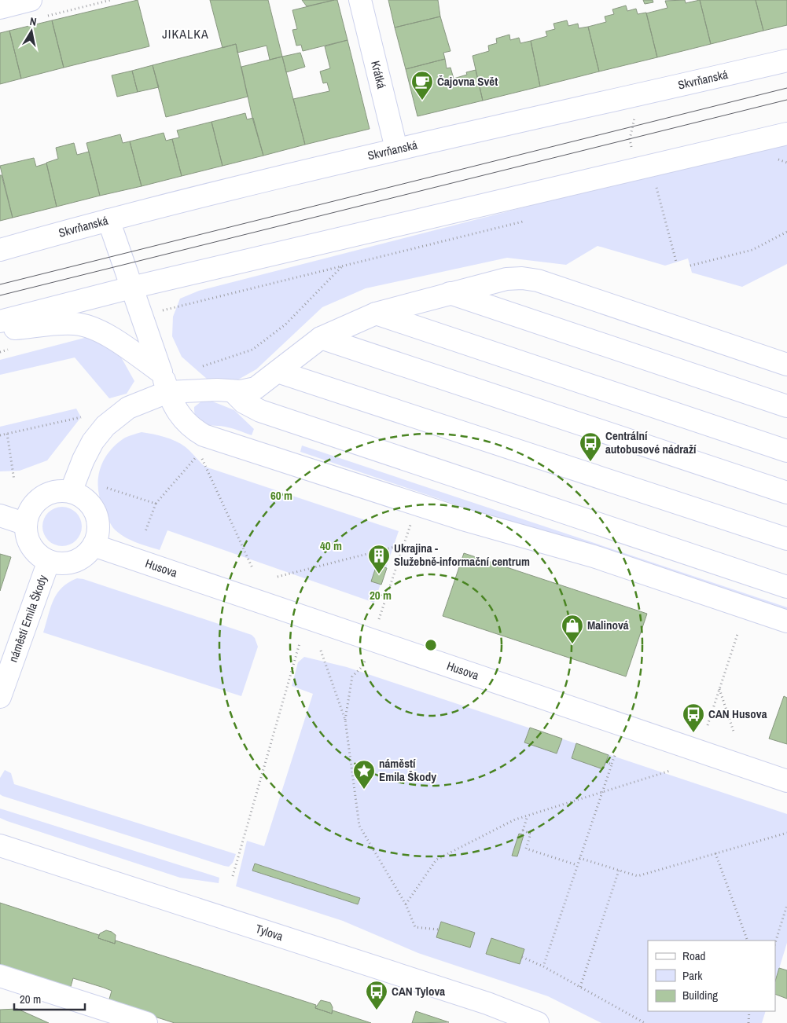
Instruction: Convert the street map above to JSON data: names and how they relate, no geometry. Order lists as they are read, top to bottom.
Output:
{
  "streets": {
    "street": [
      "Krátká",
      "Skvrňanská",
      "Husova",
      "náměstí Emila Škody",
      "Tylova"
    ]
  },
  "crossings": [
    ["Krátká", "Skvrňanská"],
    ["Husova", "náměstí Emila Škody"]
  ],
  "districts": ["JIKALKA"],
  "places": {
    "cafe": ["Čajovna Svět"],
    "bus stop": ["Centrální autobusové nádraží", "CAN Husova", "CAN Tylova"],
    "building": ["Ukrajina - Služebně-informační centrum"],
    "shop": ["Malinová"],
    "place": ["náměstí Emila Škody"]
  },
  "legend": ["Road", "Park", "Building"],
  "scale_bar": "20 m",
  "north": "top",
  "rings": ["60 m", "40 m", "20 m"]
}
